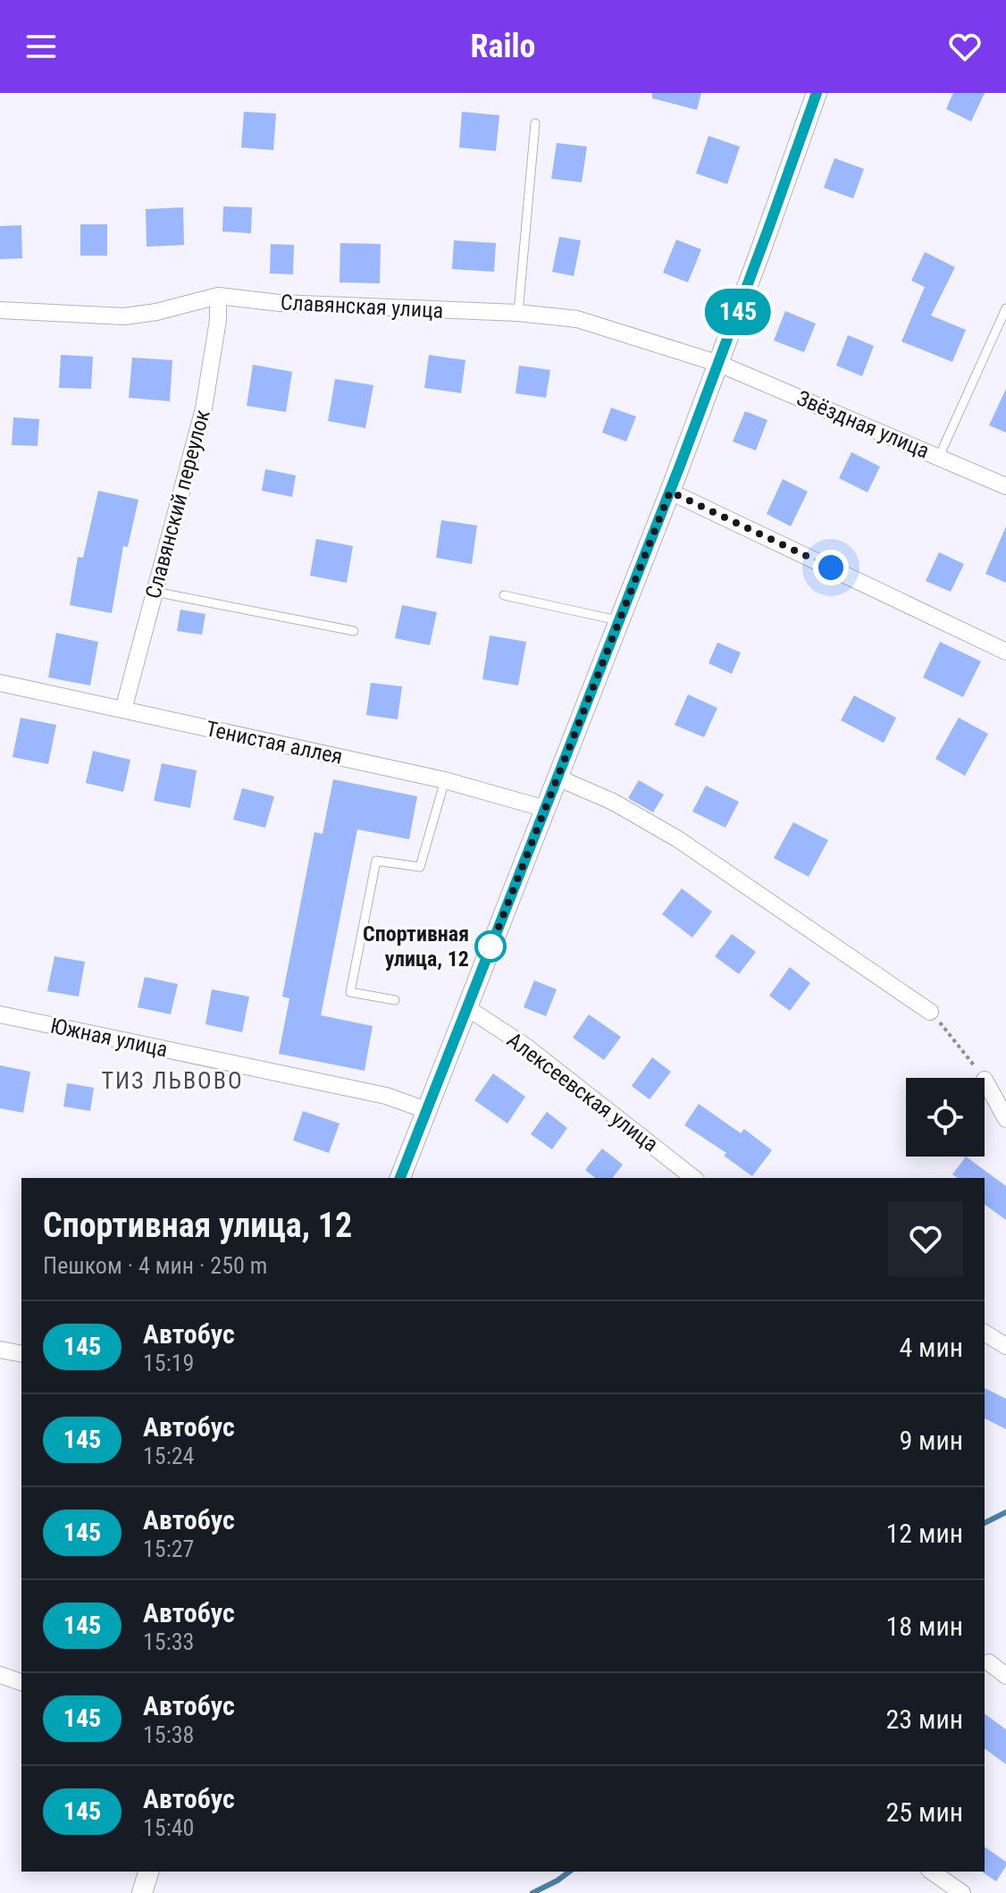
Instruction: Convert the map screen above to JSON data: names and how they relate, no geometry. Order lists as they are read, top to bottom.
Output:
{
  "streets": {
    "street": [
      "Славянская улица",
      "Звёздная улица",
      "Славянский переулок",
      "Тенистая аллея",
      "Южная улица",
      "Алексеевская улица"
    ]
  },
  "crossings": [
    ["Славянская улица", "Звёздная улица"],
    ["Славянская улица", "Славянский переулок"],
    ["Славянский переулок", "Тенистая аллея"]
  ],
  "districts": ["ТИЗ ЛЬВОВО"],
  "places": ["Спортивная улица, 12"],
  "lines": ["bus line 145"],
  "page": {
    "header": "Railo",
    "on_map": "145",
    "heading": ["Спортивная улица, 12", "Пешком · 4 мин · 250 m"],
    "list": [
      {
        "mark": "145",
        "name": "Автобус",
        "note": "15:19",
        "value": "4 мин"
      },
      {
        "mark": "145",
        "name": "Автобус",
        "note": "15:24",
        "value": "9 мин"
      },
      {
        "mark": "145",
        "name": "Автобус",
        "note": "15:27",
        "value": "12 мин"
      },
      {
        "mark": "145",
        "name": "Автобус",
        "note": "15:33",
        "value": "18 мин"
      },
      {
        "mark": "145",
        "name": "Автобус",
        "note": "15:38",
        "value": "23 мин"
      },
      {
        "mark": "145",
        "name": "Автобус",
        "note": "15:40",
        "value": "25 мин"
      }
    ]
  }
}
